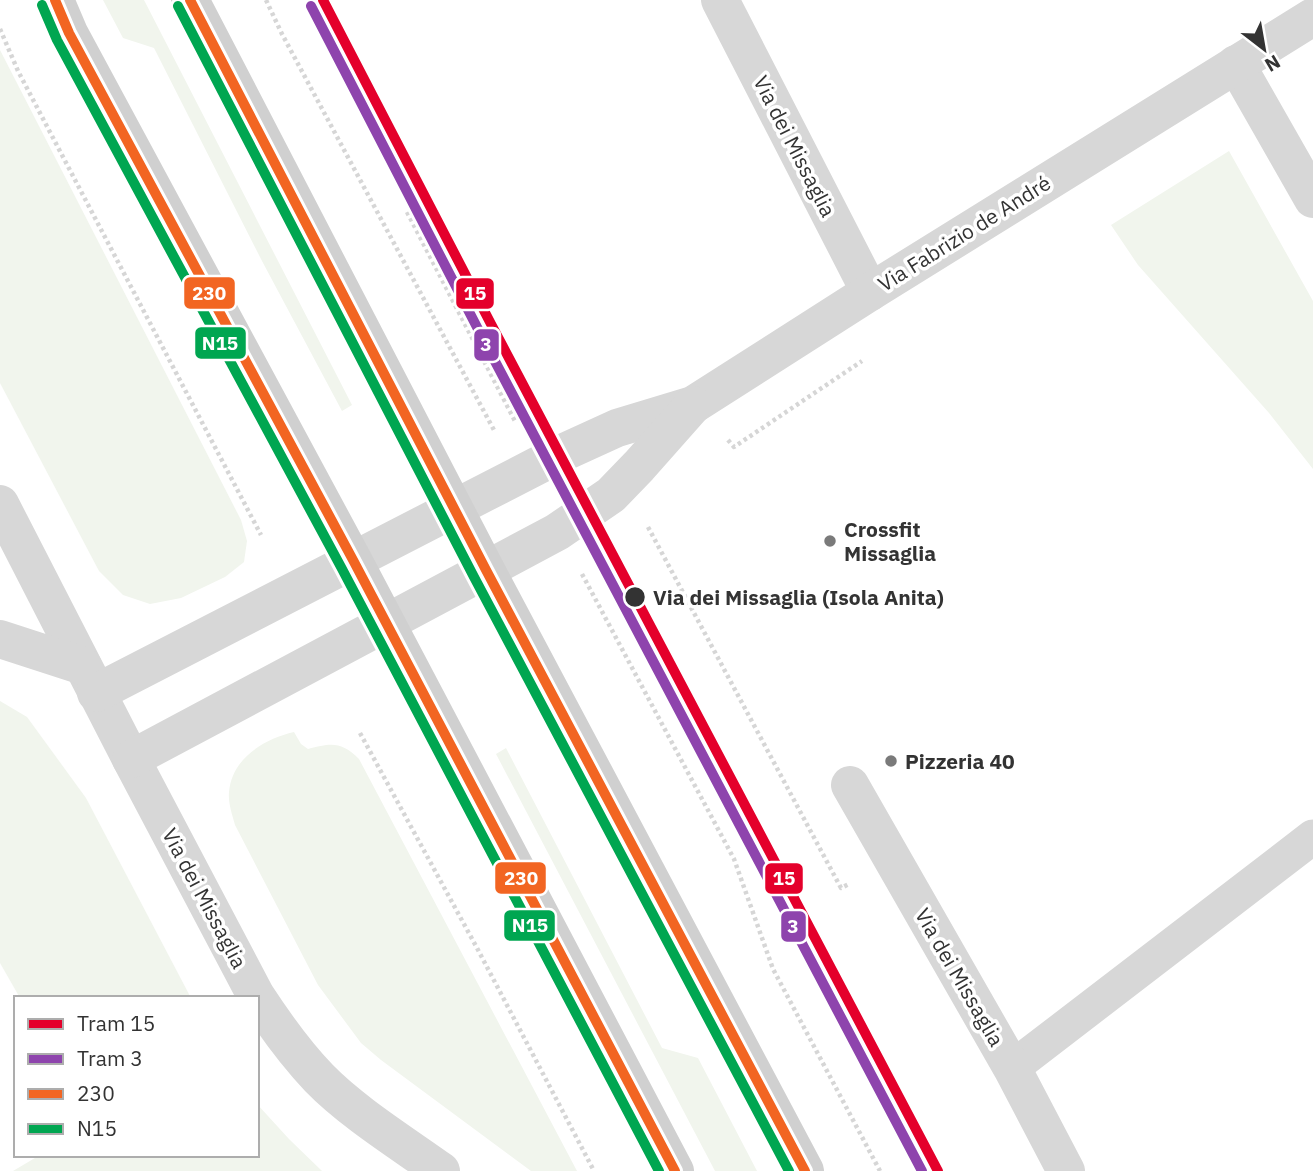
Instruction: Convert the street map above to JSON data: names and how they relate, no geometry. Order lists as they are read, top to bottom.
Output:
{
  "streets": {
    "street": ["Via dei Missaglia", "Via Fabrizio de André"]
  },
  "crossings": [
    ["Via dei Missaglia", "Via Fabrizio de André"]
  ],
  "places": ["Crossfit Missaglia", "Via dei Missaglia (Isola Anita)", "Pizzeria 40"],
  "lines": [
    "tram line 15",
    "transit line 230",
    "transit line N15",
    "tram line 3"
  ],
  "legend": [
    "Tram 15",
    "Tram 3",
    "230",
    "N15"
  ],
  "north": "bottom right"
}
